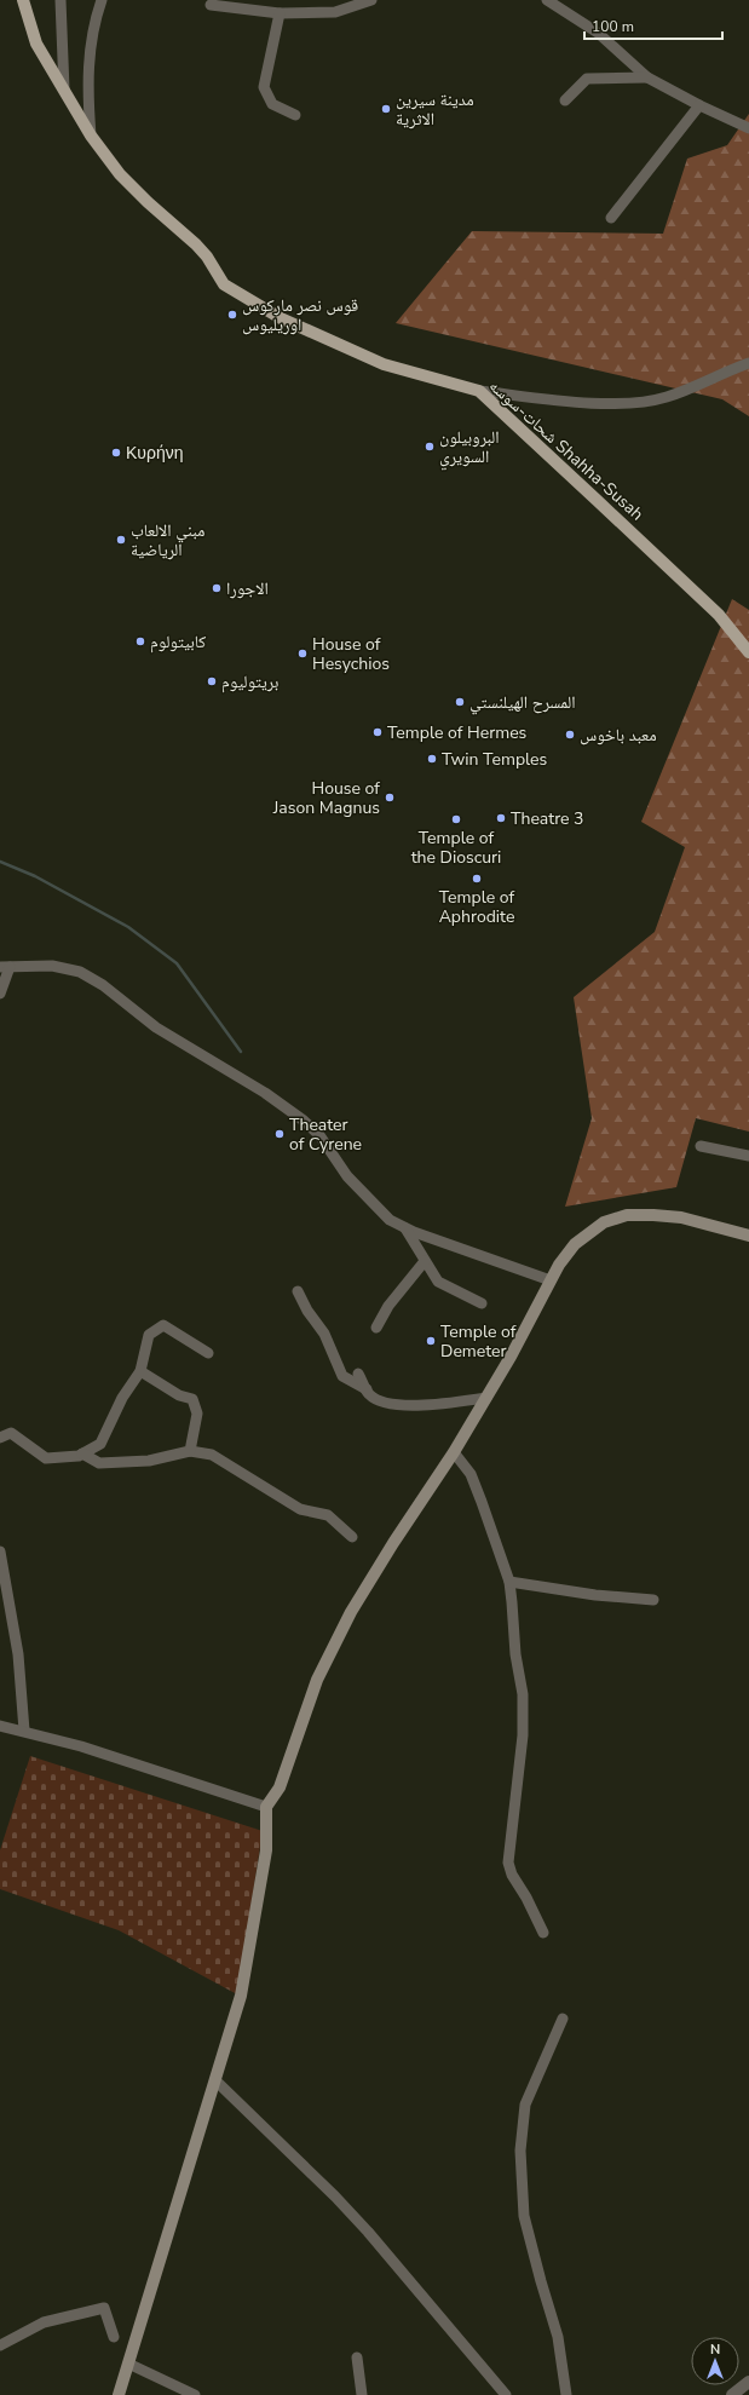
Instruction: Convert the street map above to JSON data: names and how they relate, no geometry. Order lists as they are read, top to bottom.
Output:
{
  "streets": {
    "main road": ["شحات-سوسه Shahha-Susah"]
  },
  "places": [
    "مدينة سيرين الاثرية",
    "قوس نصر ماركوس اوريليوس",
    "البروبيلون السويري",
    "Κυρήνη",
    "مبني الالعاب الرياضية",
    "الاجورا",
    "كابيتولوم",
    "House of Hesychios",
    "بريتوليوم",
    "المسرح الهيلنستي",
    "Temple of Hermes",
    "معبد باخوس",
    "Twin Temples",
    "House of Jason Magnus",
    "Theatre 3",
    "Temple of the Dioscuri",
    "Temple of Aphrodite",
    "Theater of Cyrene",
    "Temple of Demeter"
  ],
  "scale_bar": "100 m",
  "north": "top"
}
